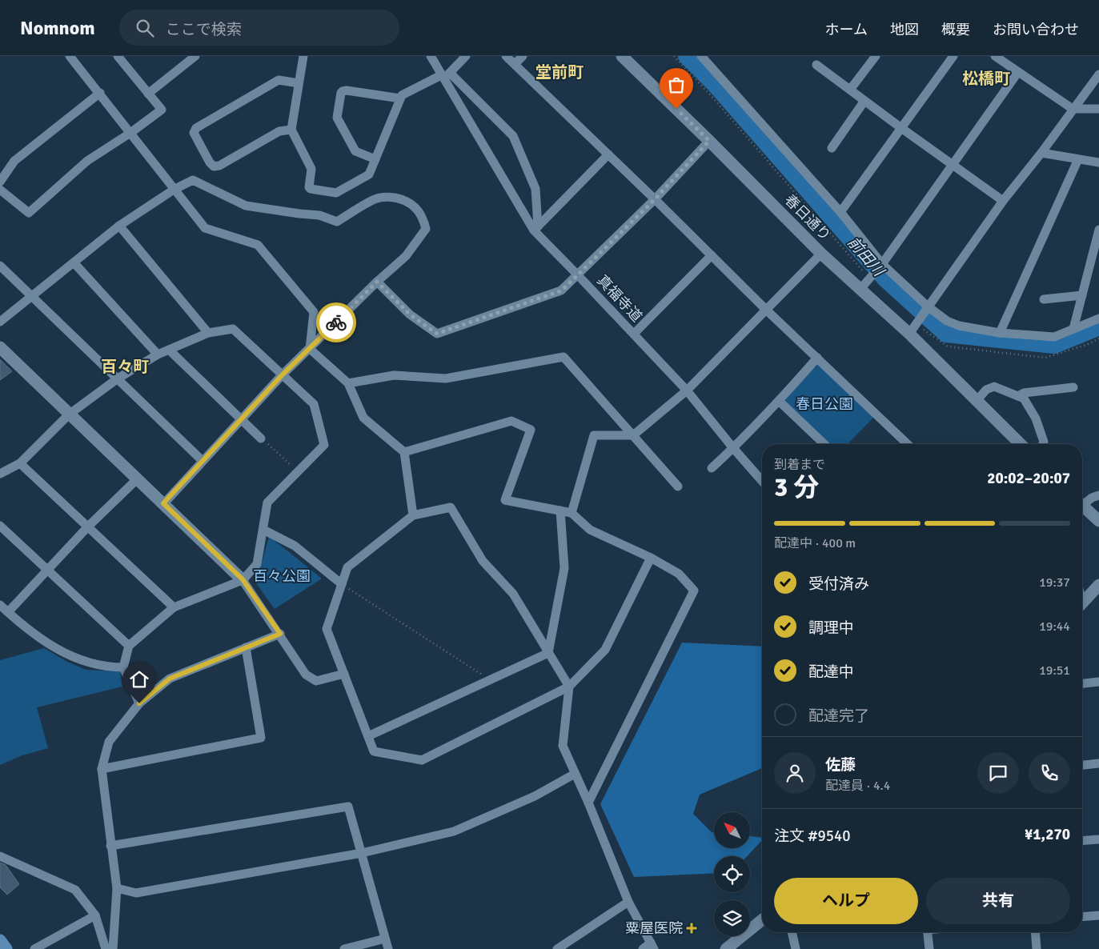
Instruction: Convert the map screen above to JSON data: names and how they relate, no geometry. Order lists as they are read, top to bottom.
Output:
{
  "streets": {
    "street": ["春日通り", "真福寺道"]
  },
  "districts": ["堂前町", "松橋町", "百々町"],
  "water": ["前田川"],
  "parks": ["春日公園", "百々公園"],
  "places": {
    "health": ["粟屋医院"]
  },
  "north": "top left",
  "page": {
    "header": "Nomnom",
    "search": "ここで検索",
    "nav": [
      "ホーム",
      "地図",
      "概要",
      "お問い合わせ"
    ],
    "heading": ["3 分", "到着まで", "20:02–20:07"],
    "panel": [
      "佐藤",
      "配達員 · 4.4",
      "注文 #9540",
      "¥1,270"
    ],
    "bar": "配達中 · 400 m",
    "list": [
      ["受付済み", "19:37"],
      ["調理中", "19:44"],
      ["配達中", "19:51"],
      "配達完了"
    ],
    "buttons": ["ヘルプ", "共有"]
  }
}
